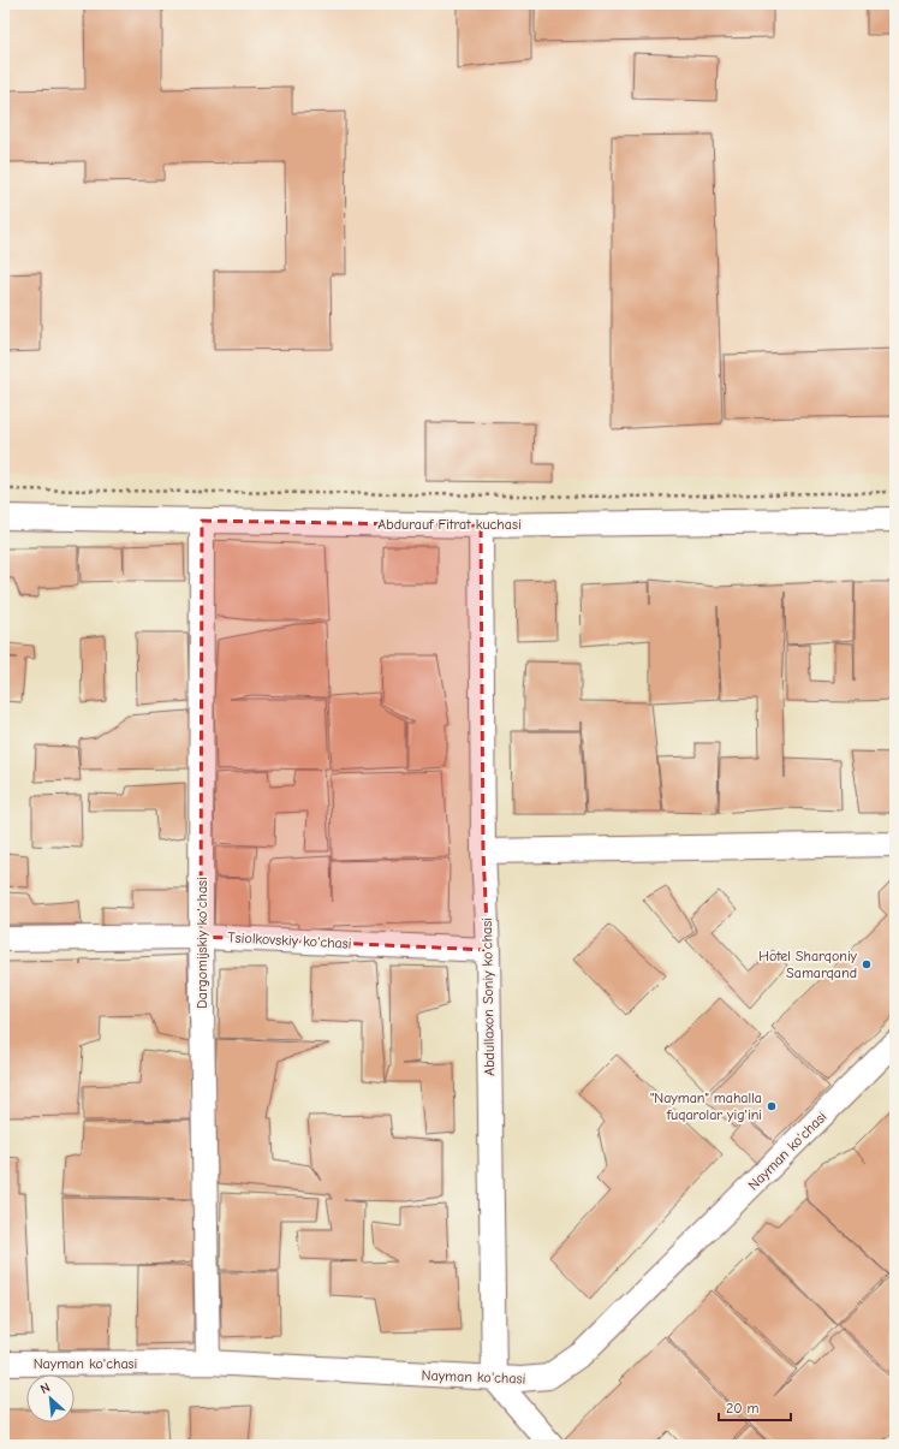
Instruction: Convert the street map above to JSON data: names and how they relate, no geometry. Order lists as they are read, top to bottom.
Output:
{
  "streets": {
    "street": [
      "Abdurauf Fitrat kuchasi",
      "Tsiolkovskiy ko'chasi",
      "Dargomijskiy ko'chasi",
      "Abdullaxon Soniy ko'chasi",
      "Nayman ko'chasi"
    ]
  },
  "crossings": [
    ["Abdurauf Fitrat kuchasi", "Dargomijskiy ko'chasi"],
    ["Abdurauf Fitrat kuchasi", "Abdullaxon Soniy ko'chasi"],
    ["Tsiolkovskiy ko'chasi", "Dargomijskiy ko'chasi"],
    ["Tsiolkovskiy ko'chasi", "Abdullaxon Soniy ko'chasi"],
    ["Dargomijskiy ko'chasi", "Nayman ko'chasi"],
    ["Abdullaxon Soniy ko'chasi", "Nayman ko'chasi"]
  ],
  "places": ["Hotel Sharqoniy Samarqand", "\"Nayman\" mahalla fuqarolar yig'ini"],
  "scale_bar": "20 m",
  "north": "top left"
}
